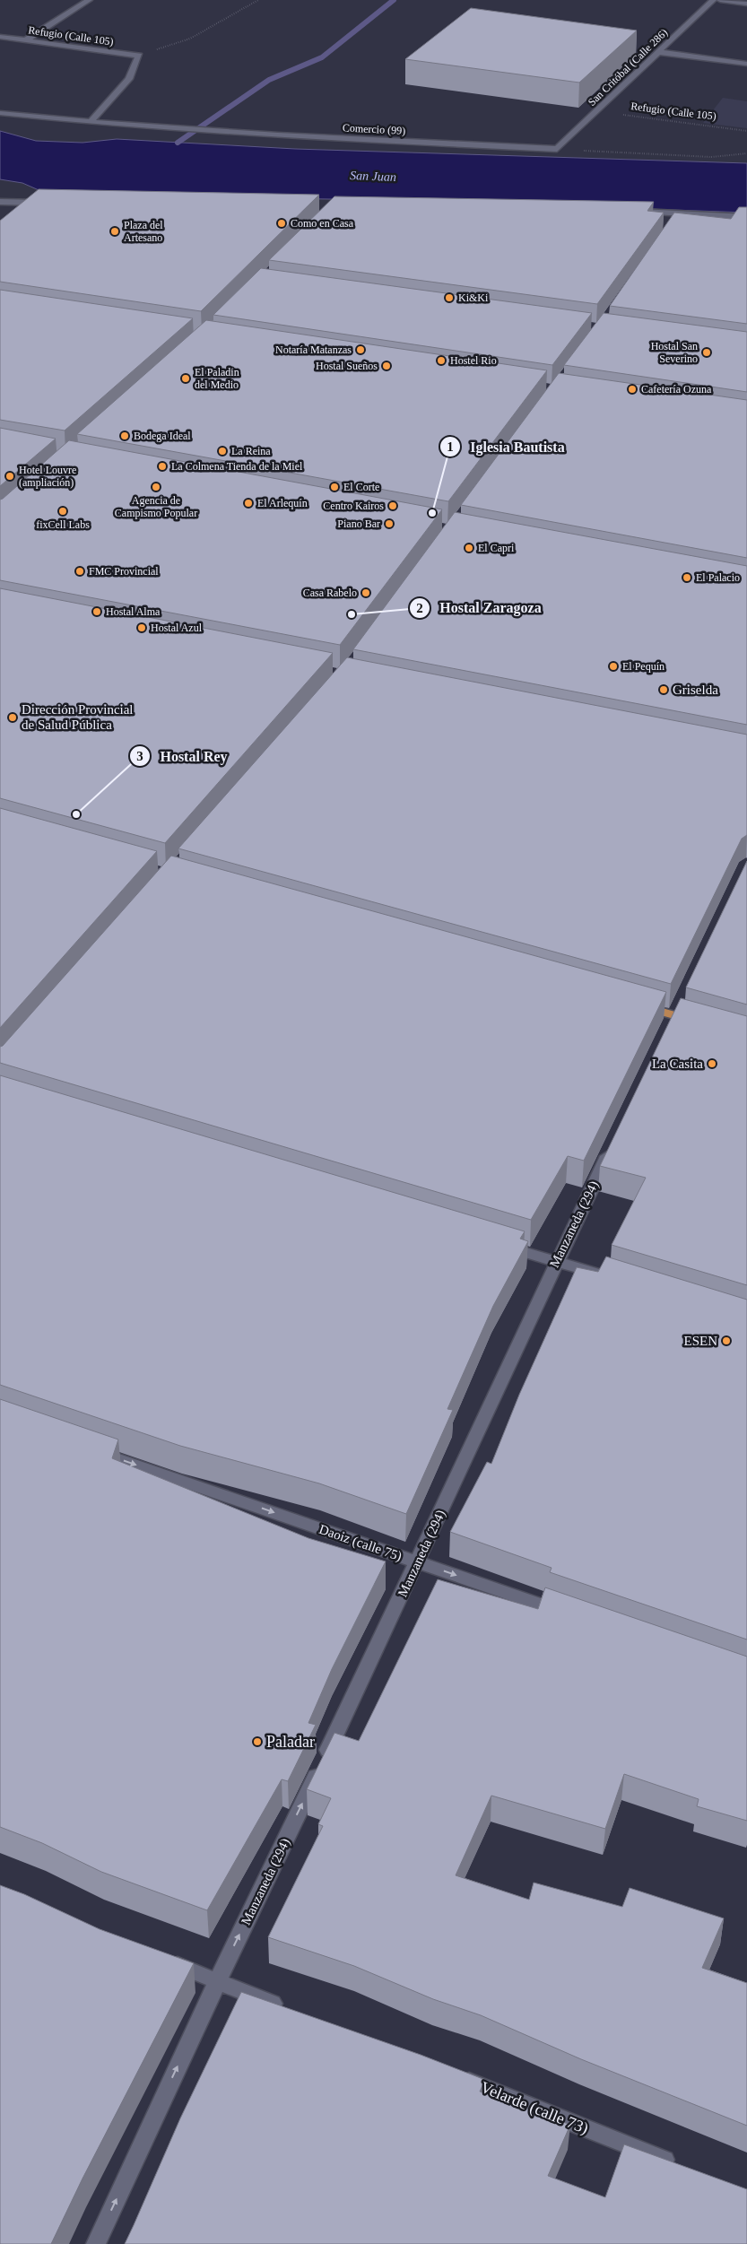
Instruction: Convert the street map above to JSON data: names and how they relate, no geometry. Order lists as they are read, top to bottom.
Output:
{
  "streets": {
    "street": [
      "Refugio (Calle 105)",
      "San Critóbal (Calle 286)",
      "Comercio (99)",
      "Manzaneda (294)",
      "Daoiz (calle 75)",
      "Velarde (calle 73)"
    ]
  },
  "crossings": [
    ["Refugio (Calle 105)", "San Critóbal (Calle 286)"],
    ["San Critóbal (Calle 286)", "Comercio (99)"],
    ["Manzaneda (294)", "Daoiz (calle 75)"]
  ],
  "one_way": ["Manzaneda (294)", "Daoiz (calle 75)"],
  "water": ["San Juan"],
  "places": [
    "Como en Casa",
    "Plaza del Artesano",
    "Ki&Ki",
    "Notaría Matanzas",
    "Hostal San Severino",
    "Hostel Rio",
    "Hostal Sueños",
    "El Paladin del Medio",
    "Cafetería Ozuna",
    "Bodega Ideal",
    "La Reina",
    "La Colmena Tienda de la Miel",
    "Hotel Louvre (ampliación)",
    "Agencia de Campismo Popular",
    "El Corte",
    "El Arlequín",
    "Centro Kairos",
    "fixCell Labs",
    "Iglesia Bautista",
    "Piano Bar",
    "El Capri",
    "FMC Provincial",
    "El Palacio",
    "Casa Rabelo",
    "Hostal Alma",
    "Hostal Zaragoza",
    "Hostal Azul",
    "El Pequín",
    "Griselda",
    "Dirección Provincial de Salud Pública",
    "Hostal Rey",
    "La Casita",
    "ESEN",
    "Paladar"
  ]
}
